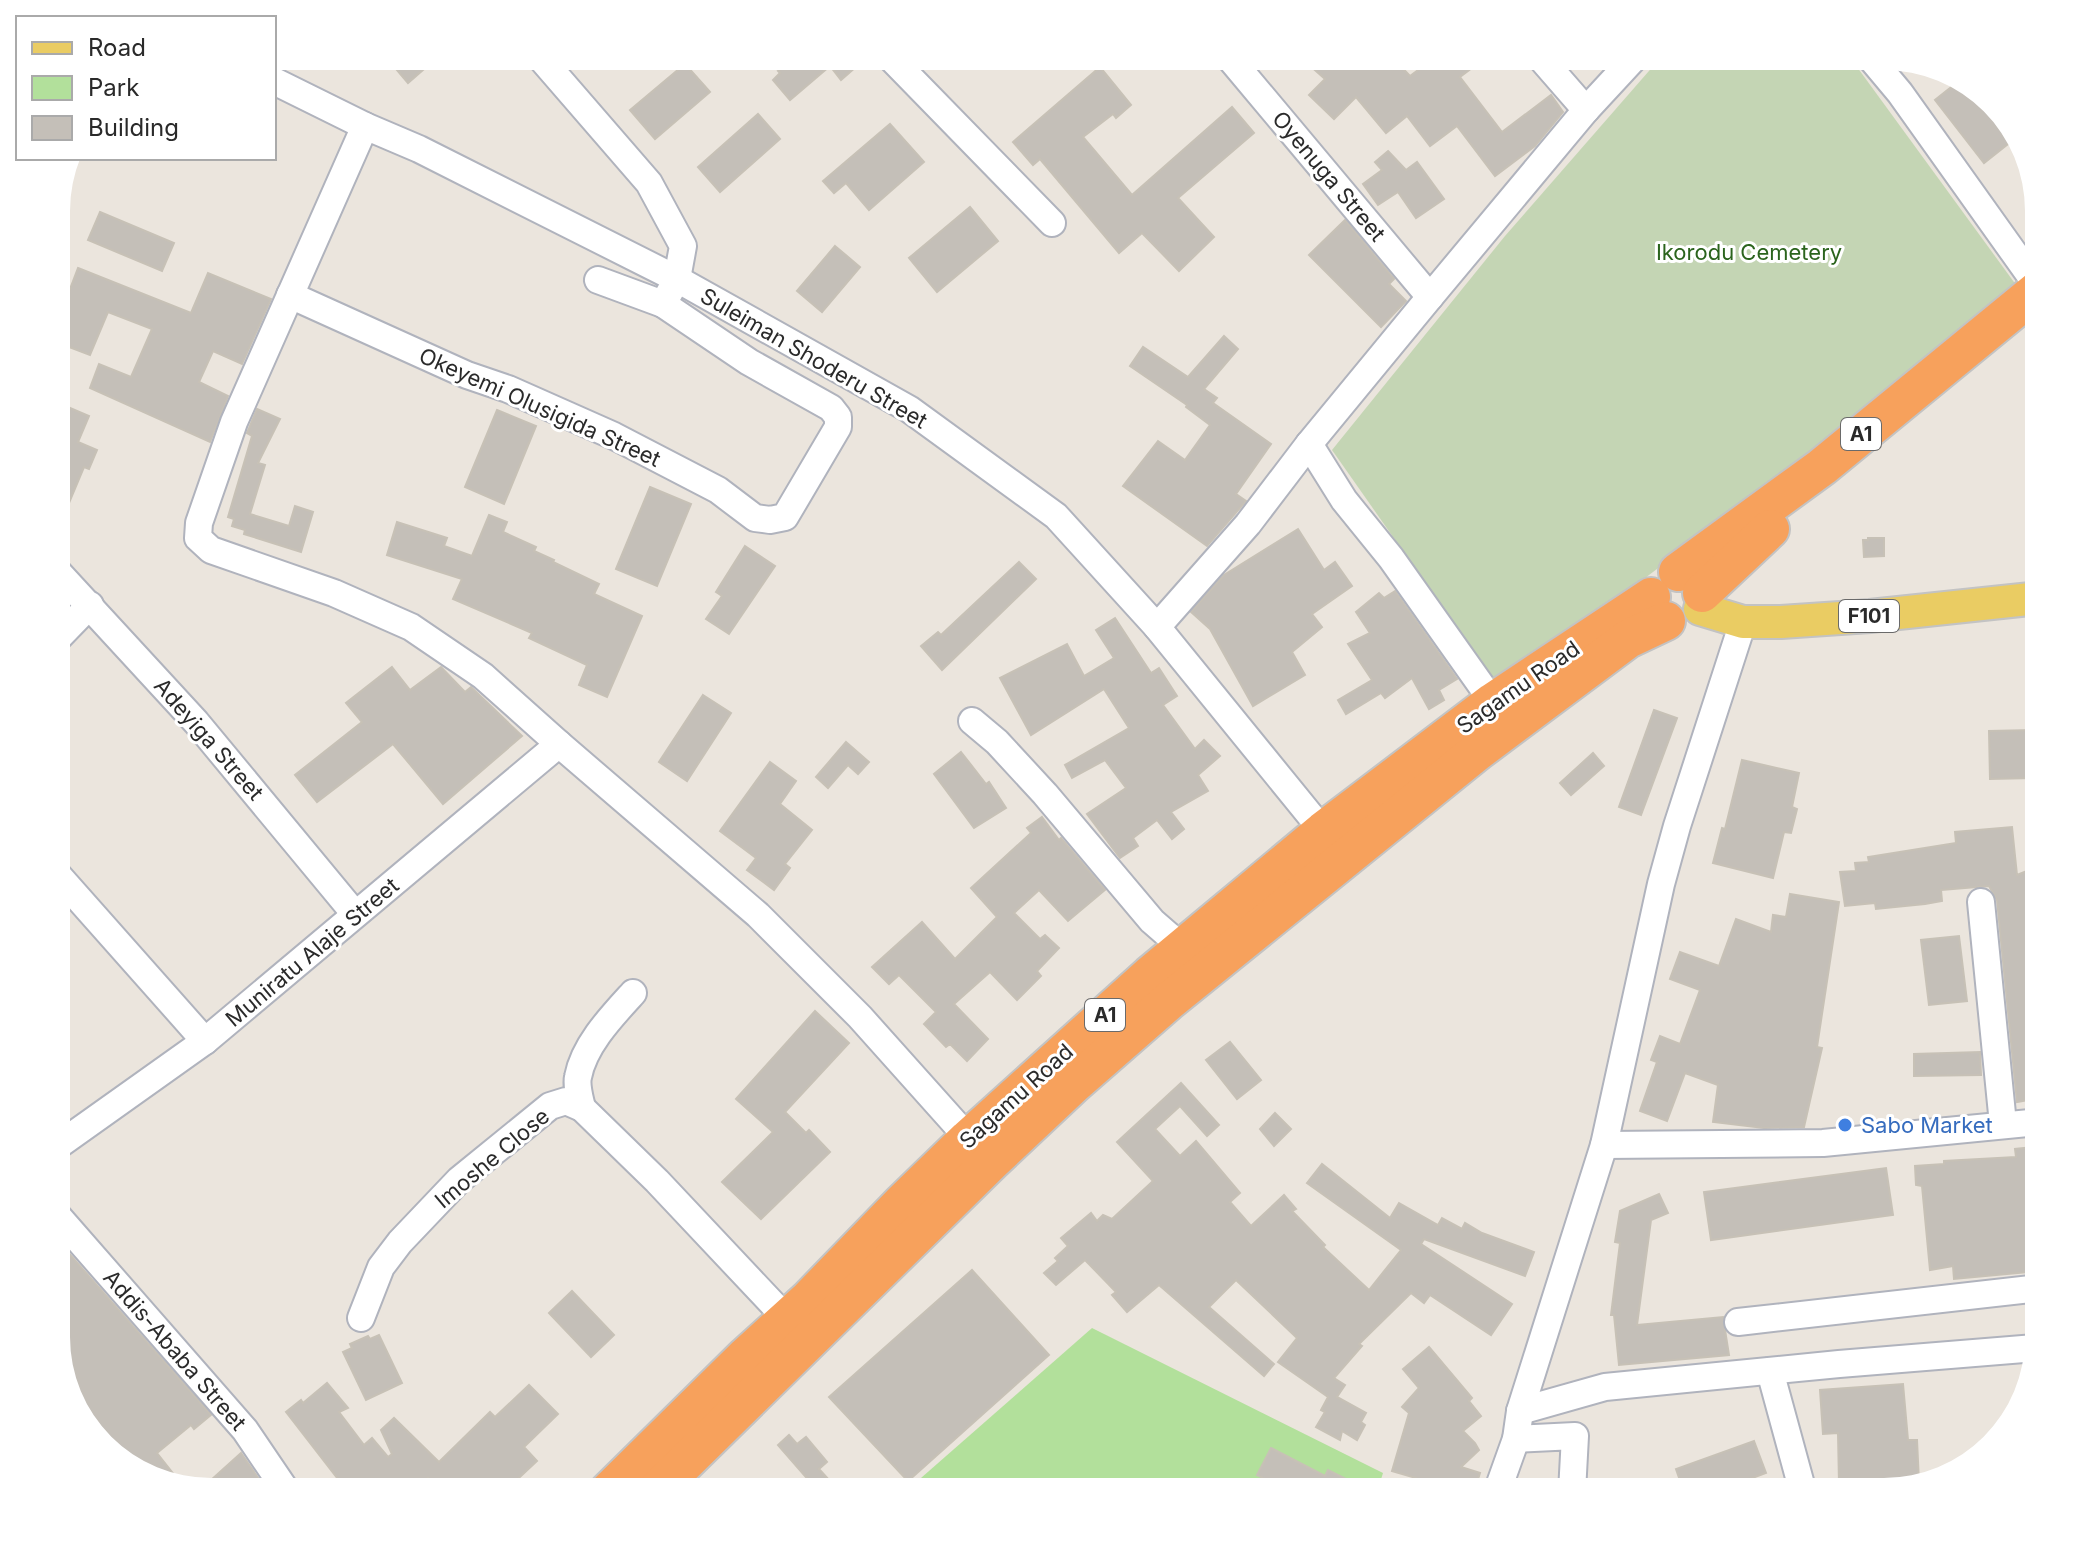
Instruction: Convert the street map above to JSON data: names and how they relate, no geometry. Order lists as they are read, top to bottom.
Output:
{
  "streets": {
    "highway": ["A1", "Sagamu Road"],
    "main road": ["F101"],
    "street": [
      "Oyenuga Street",
      "Suleiman Shoderu Street",
      "Okeyemi Olusigida Street",
      "Adeyiga Street",
      "Muniratu Alaje Street",
      "Imoshe Close",
      "Addis-Ababa Street"
    ]
  },
  "crossings": [
    ["Suleiman Shoderu Street", "Sagamu Road"],
    ["F101", "Sagamu Road"],
    ["Sagamu Road", "Imoshe Close"],
    ["Adeyiga Street", "Muniratu Alaje Street"]
  ],
  "parks": ["Ikorodu Cemetery"],
  "places": ["Sabo Market"],
  "legend": ["Road", "Park", "Building"]
}
